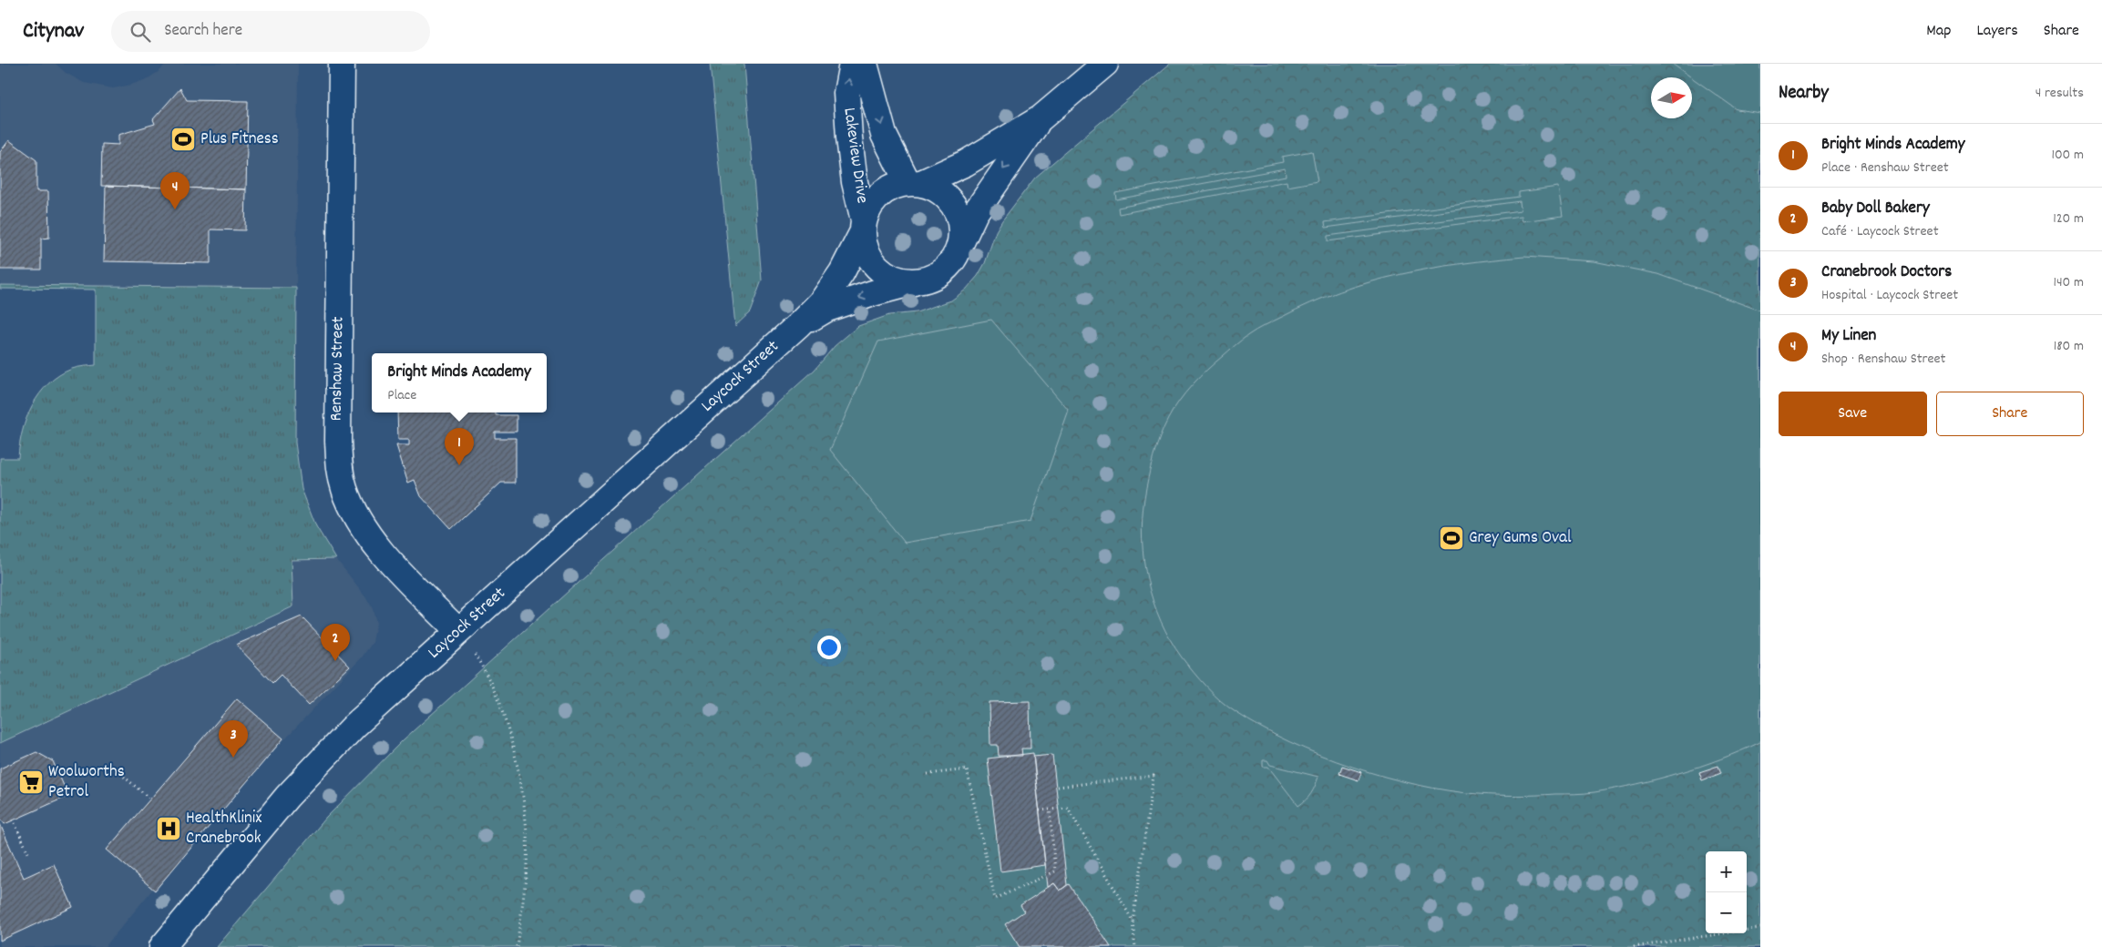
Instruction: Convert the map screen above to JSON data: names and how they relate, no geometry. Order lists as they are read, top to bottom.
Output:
{
  "streets": {
    "street": ["Lakeview Drive", "Renshaw Street", "Laycock Street"]
  },
  "crossings": [
    ["Lakeview Drive", "Laycock Street"],
    ["Renshaw Street", "Laycock Street"]
  ],
  "places": {
    "sports": ["Plus Fitness", "Grey Gums Oval"],
    "supermarket": ["Woolworths Petrol"],
    "hospital": ["HealthKlinix Cranebrook"]
  },
  "north": "right",
  "page": {
    "header": "Citynav",
    "search": "Search here",
    "nav": ["Map", "Layers", "Share"],
    "heading": ["Nearby", "4 results"],
    "list": [
      {
        "mark": "1",
        "name": "Bright Minds Academy",
        "note": "Place · Renshaw Street",
        "value": "100 m"
      },
      {
        "mark": "2",
        "name": "Baby Doll Bakery",
        "note": "Café · Laycock Street",
        "value": "120 m"
      },
      {
        "mark": "3",
        "name": "Cranebrook Doctors",
        "note": "Hospital · Laycock Street",
        "value": "140 m"
      },
      {
        "mark": "4",
        "name": "My Linen",
        "note": "Shop · Renshaw Street",
        "value": "180 m"
      }
    ],
    "pins": [
      "4",
      "1",
      "2",
      "3"
    ],
    "popup": ["Bright Minds Academy", "Place"],
    "buttons": ["Save", "Share"],
    "map_buttons": ["+", "−"]
  }
}
